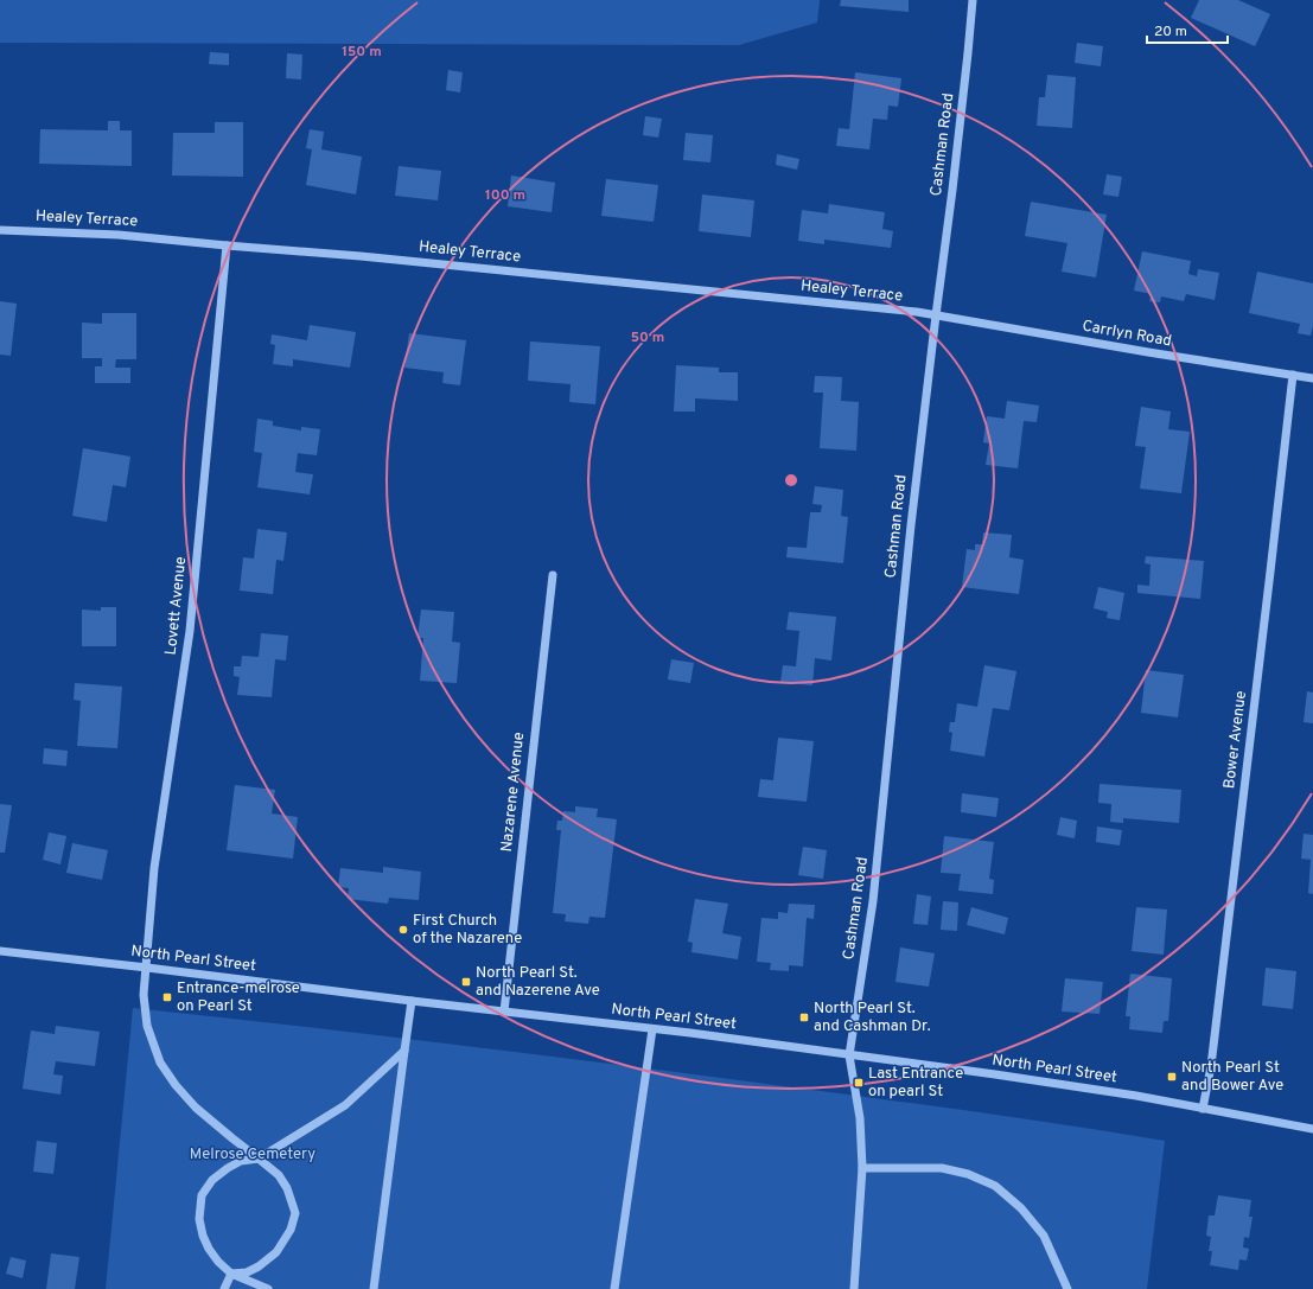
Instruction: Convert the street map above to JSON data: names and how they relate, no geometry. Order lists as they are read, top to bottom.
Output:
{
  "streets": {
    "street": [
      "Cashman Road",
      "Healey Terrace",
      "Carrlyn Road",
      "Lovett Avenue",
      "Bower Avenue",
      "Nazarene Avenue",
      "North Pearl Street"
    ]
  },
  "crossings": [
    ["Cashman Road", "Healey Terrace"],
    ["Cashman Road", "Carrlyn Road"],
    ["Cashman Road", "North Pearl Street"],
    ["Healey Terrace", "Carrlyn Road"],
    ["Healey Terrace", "Lovett Avenue"],
    ["Carrlyn Road", "Bower Avenue"],
    ["Lovett Avenue", "North Pearl Street"],
    ["Bower Avenue", "North Pearl Street"],
    ["Nazarene Avenue", "North Pearl Street"]
  ],
  "parks": ["Melrose Cemetery"],
  "places": {
    "other": ["First Church of the Nazarene"],
    "transit": [
      "North Pearl St. and Nazerene Ave",
      "Entrance-melrose on Pearl St",
      "North Pearl St. and Cashman Dr.",
      "North Pearl St and Bower Ave",
      "Last Entrance on pearl St"
    ]
  },
  "scale_bar": "20 m",
  "rings": ["150 m", "100 m", "50 m"]
}
